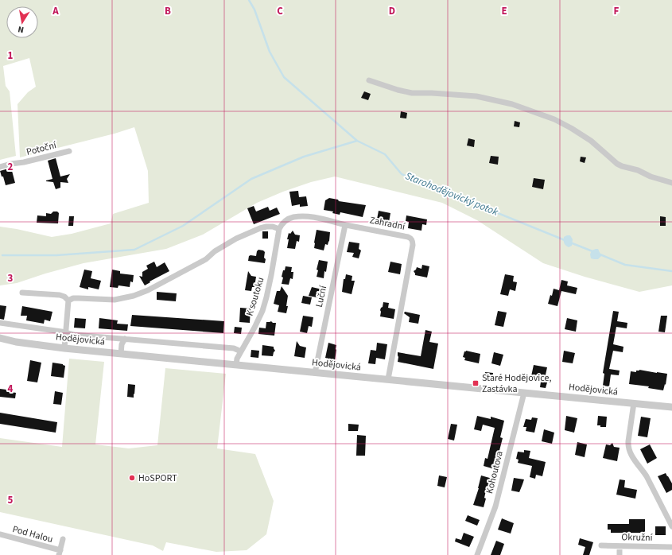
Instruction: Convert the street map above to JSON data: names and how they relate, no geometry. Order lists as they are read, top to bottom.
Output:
{
  "streets": {
    "street": [
      "Potoční",
      "Zahradní",
      "K soutoku",
      "Luční",
      "Hodějovická",
      "Kohoutova",
      "Pod Halou",
      "Okružní"
    ]
  },
  "crossings": [
    ["Zahradní", "K soutoku"],
    ["Zahradní", "Luční"],
    ["Zahradní", "Hodějovická"],
    ["K soutoku", "Hodějovická"],
    ["Luční", "Hodějovická"],
    ["Hodějovická", "Kohoutova"]
  ],
  "water": ["Starohodějovický potok"],
  "places": {
    "transit": ["Staré Hodějovice, Zastávka"],
    "other": ["HoSPORT"]
  },
  "north": "bottom",
  "grid": {
    "columns": [
      "A",
      "B",
      "C",
      "D",
      "E",
      "F"
    ],
    "rows": [
      "1",
      "2",
      "3",
      "4",
      "5"
    ]
  }
}
